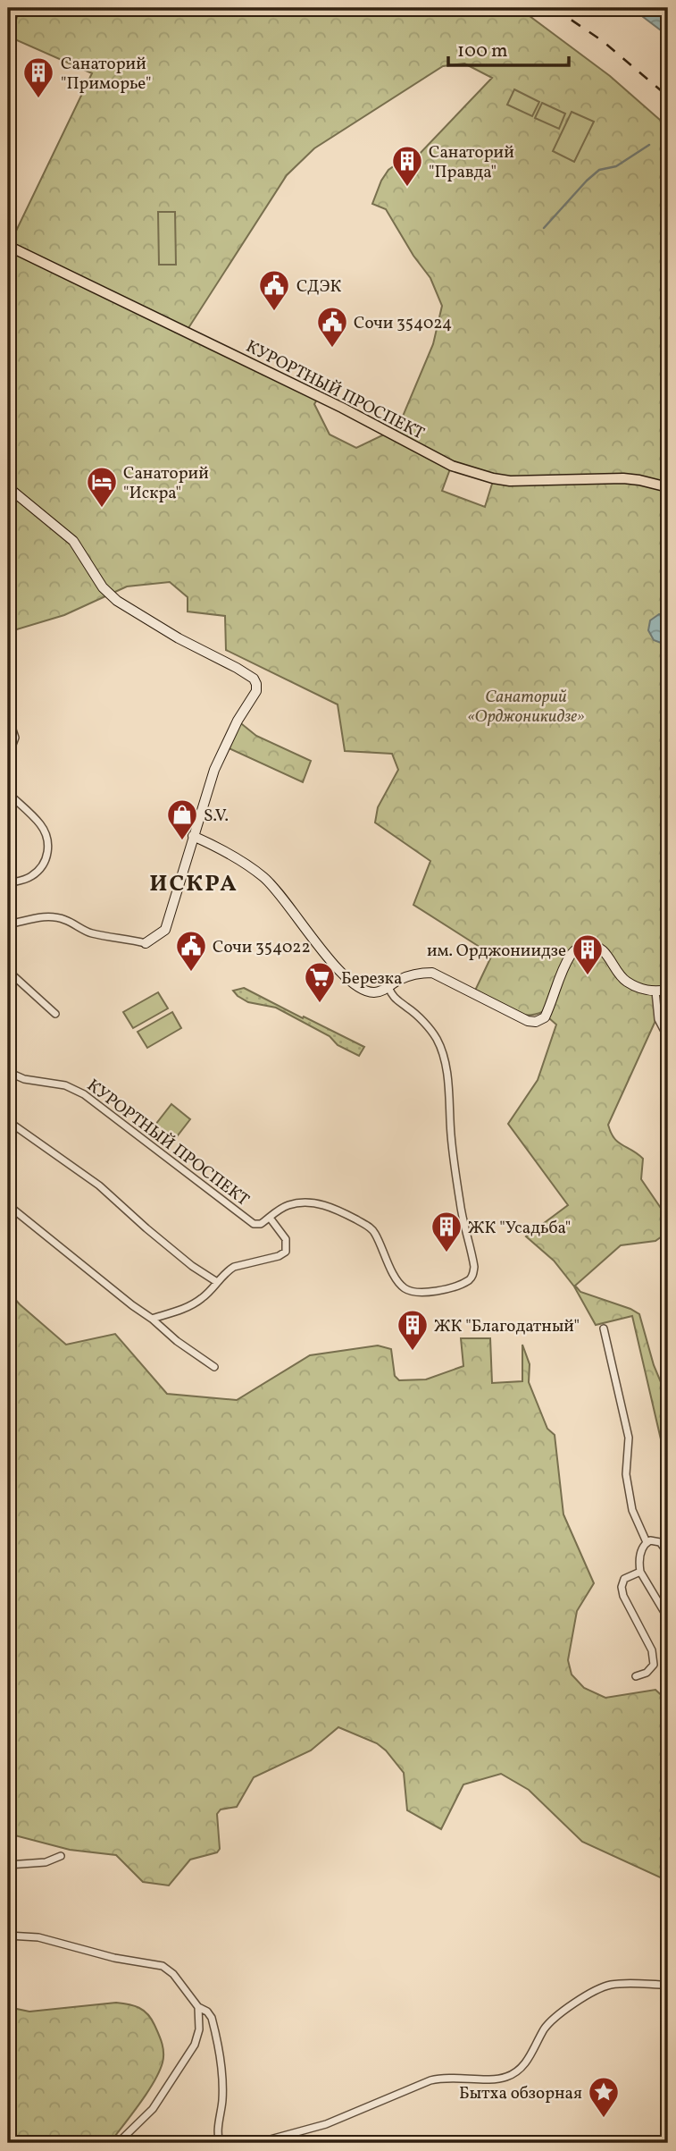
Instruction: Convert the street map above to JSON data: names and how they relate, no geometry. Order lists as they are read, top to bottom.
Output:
{
  "streets": {
    "main road": ["КУРОРТНЫЙ ПРОСПЕКТ"]
  },
  "districts": ["ИСКРА"],
  "parks": ["Санаторий «Орджоникидзе»"],
  "places": {
    "building": [
      "Санаторий \"Приморье\"",
      "Санаторий \"Правда\"",
      "им. Орджониидзе",
      "ЖК \"Усадьба\"",
      "ЖК \"Благодатный\""
    ],
    "public building": ["СДЭК", "Сочи 354024", "Сочи 354022"],
    "hotel": ["Санаторий \"Искра\""],
    "shop": ["S.V."],
    "supermarket": ["Березка"],
    "place": ["Бытха обзорная"]
  },
  "scale_bar": "100 m"
}
